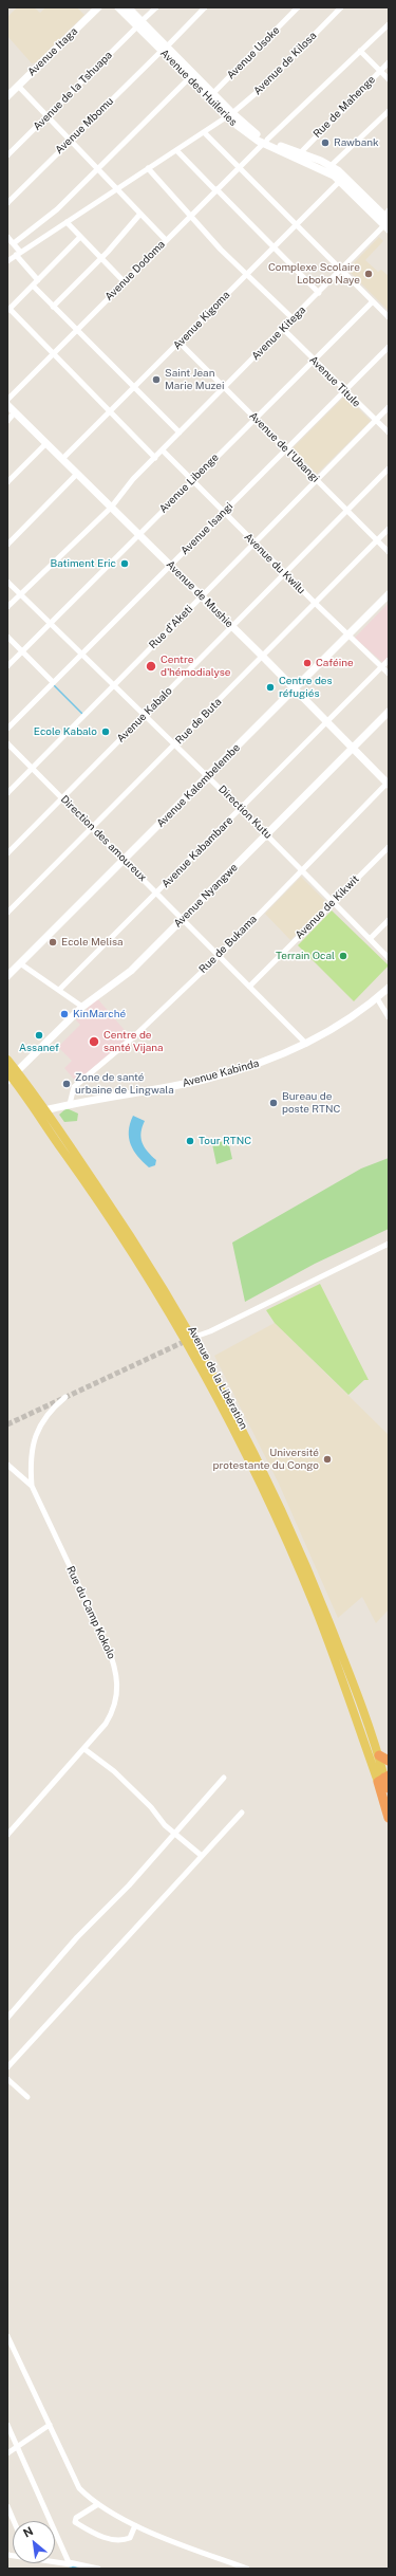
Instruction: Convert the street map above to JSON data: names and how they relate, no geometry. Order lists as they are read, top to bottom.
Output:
{
  "streets": {
    "highway": ["Avenue de la Libération"],
    "street": [
      "Avenue Itaga",
      "Avenue Usoke",
      "Avenue de Kilosa",
      "Avenue des Huileries",
      "Avenue de la Tshuapa",
      "Rue de Mahenge",
      "Avenue Mbomu",
      "Avenue Dodoma",
      "Avenue Kigoma",
      "Avenue Kitega",
      "Avenue Titule",
      "Avenue de l'Ubangi",
      "Avenue Libenge",
      "Avenue Isangi",
      "Avenue du Kwilu",
      "Avenue de Mushie",
      "Rue d'Aketi",
      "Avenue Kabalo",
      "Rue de Buta",
      "Avenue Kalembelembe",
      "Direction Kutu",
      "Direction des amoureux",
      "Avenue Kabambare",
      "Avenue Nyangwe",
      "Avenue de Kikwit",
      "Rue de Bukama",
      "Avenue Kabinda",
      "Rue du Camp Kokolo"
    ]
  },
  "crossings": [
    ["Avenue Usoke", "Avenue des Huileries"],
    ["Avenue de Kilosa", "Avenue des Huileries"],
    ["Avenue des Huileries", "Avenue de la Tshuapa"],
    ["Avenue des Huileries", "Rue de Mahenge"],
    ["Avenue des Huileries", "Avenue Mbomu"],
    ["Avenue des Huileries", "Avenue Dodoma"],
    ["Avenue des Huileries", "Avenue Kigoma"],
    ["Avenue des Huileries", "Avenue Kitega"],
    ["Avenue Kigoma", "Avenue de l'Ubangi"],
    ["Avenue Kigoma", "Avenue de Mushie"],
    ["Avenue Kitega", "Avenue Titule"],
    ["Avenue Kitega", "Avenue de l'Ubangi"],
    ["Avenue Kitega", "Avenue du Kwilu"],
    ["Avenue Kitega", "Avenue de Mushie"],
    ["Avenue Kitega", "Direction Kutu"],
    ["Avenue Titule", "Avenue Libenge"],
    ["Avenue Titule", "Avenue Isangi"],
    ["Avenue Titule", "Rue d'Aketi"],
    ["Avenue de l'Ubangi", "Avenue Libenge"],
    ["Avenue de l'Ubangi", "Avenue Isangi"],
    ["Avenue de l'Ubangi", "Rue d'Aketi"],
    ["Avenue de l'Ubangi", "Avenue Kabalo"],
    ["Avenue de l'Ubangi", "Rue de Buta"],
    ["Avenue Libenge", "Avenue du Kwilu"],
    ["Avenue Libenge", "Avenue de Mushie"],
    ["Avenue Libenge", "Direction Kutu"],
    ["Avenue Isangi", "Avenue du Kwilu"],
    ["Avenue Isangi", "Avenue de Mushie"],
    ["Avenue Isangi", "Direction Kutu"],
    ["Avenue du Kwilu", "Rue d'Aketi"],
    ["Avenue du Kwilu", "Avenue Kabalo"],
    ["Avenue du Kwilu", "Rue de Buta"],
    ["Avenue du Kwilu", "Avenue Kalembelembe"],
    ["Avenue du Kwilu", "Avenue Kabambare"],
    ["Avenue de Mushie", "Rue d'Aketi"],
    ["Avenue de Mushie", "Avenue Kabalo"],
    ["Avenue de Mushie", "Rue de Buta"],
    ["Avenue de Mushie", "Avenue Kalembelembe"],
    ["Avenue de Mushie", "Avenue Kabambare"],
    ["Avenue de Mushie", "Avenue Nyangwe"],
    ["Avenue de Mushie", "Rue de Bukama"],
    ["Rue d'Aketi", "Direction Kutu"],
    ["Rue d'Aketi", "Direction des amoureux"],
    ["Avenue Kabalo", "Direction Kutu"],
    ["Avenue Kabalo", "Direction des amoureux"],
    ["Rue de Buta", "Direction Kutu"],
    ["Rue de Buta", "Direction des amoureux"],
    ["Avenue Kalembelembe", "Direction Kutu"],
    ["Avenue Kalembelembe", "Direction des amoureux"],
    ["Direction Kutu", "Avenue Kabambare"],
    ["Direction Kutu", "Avenue Nyangwe"],
    ["Direction Kutu", "Avenue de Kikwit"],
    ["Direction Kutu", "Rue de Bukama"],
    ["Direction des amoureux", "Avenue Kabambare"],
    ["Direction des amoureux", "Avenue Nyangwe"],
    ["Direction des amoureux", "Avenue de Kikwit"],
    ["Direction des amoureux", "Rue de Bukama"],
    ["Direction des amoureux", "Avenue Kabinda"],
    ["Avenue Nyangwe", "Avenue de la Libération"],
    ["Rue de Bukama", "Avenue Kabinda"],
    ["Avenue Kabinda", "Avenue de la Libération"]
  ],
  "places": [
    "Rawbank",
    "Complexe Scolaire Loboko Naye",
    "Saint Jean Marie Muzei",
    "Batiment Eric",
    "Caféine",
    "Centre d'hémodialyse",
    "Centre des réfugiés",
    "Ecole Kabalo",
    "Ecole Melisa",
    "Terrain Ocal",
    "KinMarché",
    "Assanef",
    "Centre de santé Vijana",
    "Zone de santé urbaine de Lingwala",
    "Bureau de poste RTNC",
    "Tour RTNC",
    "Université protestante du Congo"
  ],
  "north": "top left"
}
